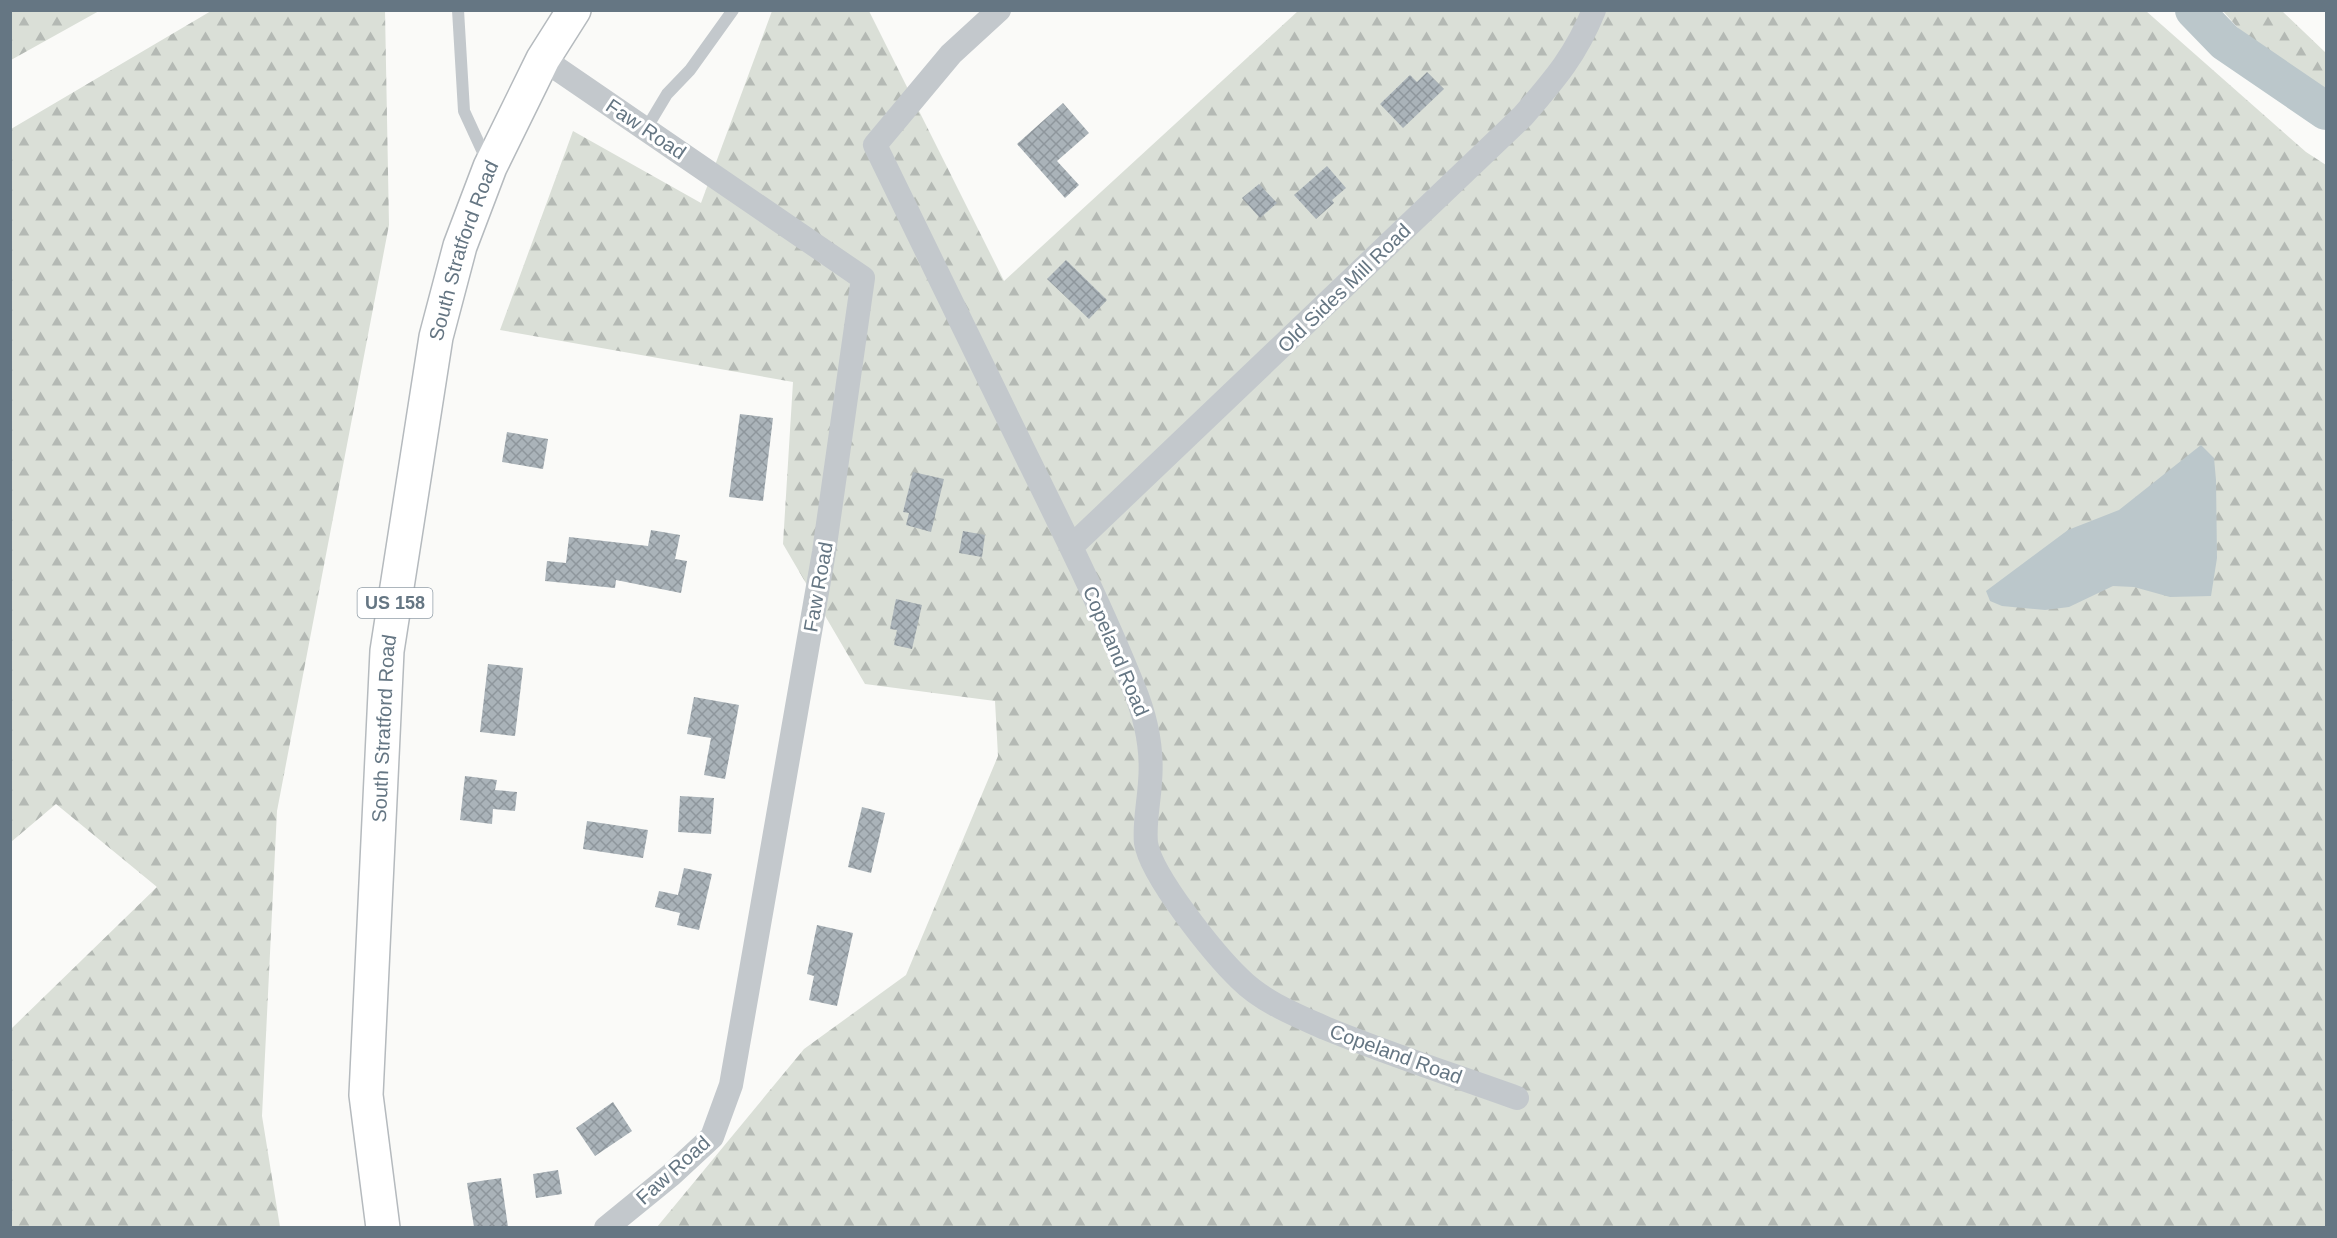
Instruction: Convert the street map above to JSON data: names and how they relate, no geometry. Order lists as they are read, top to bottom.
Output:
{
  "streets": {
    "main road": ["South Stratford Road", "US 158"],
    "street": ["Faw Road", "Old Sides Mill Road", "Copeland Road"]
  },
  "crossings": [
    ["Faw Road", "South Stratford Road"],
    ["Old Sides Mill Road", "Copeland Road"]
  ]
}
